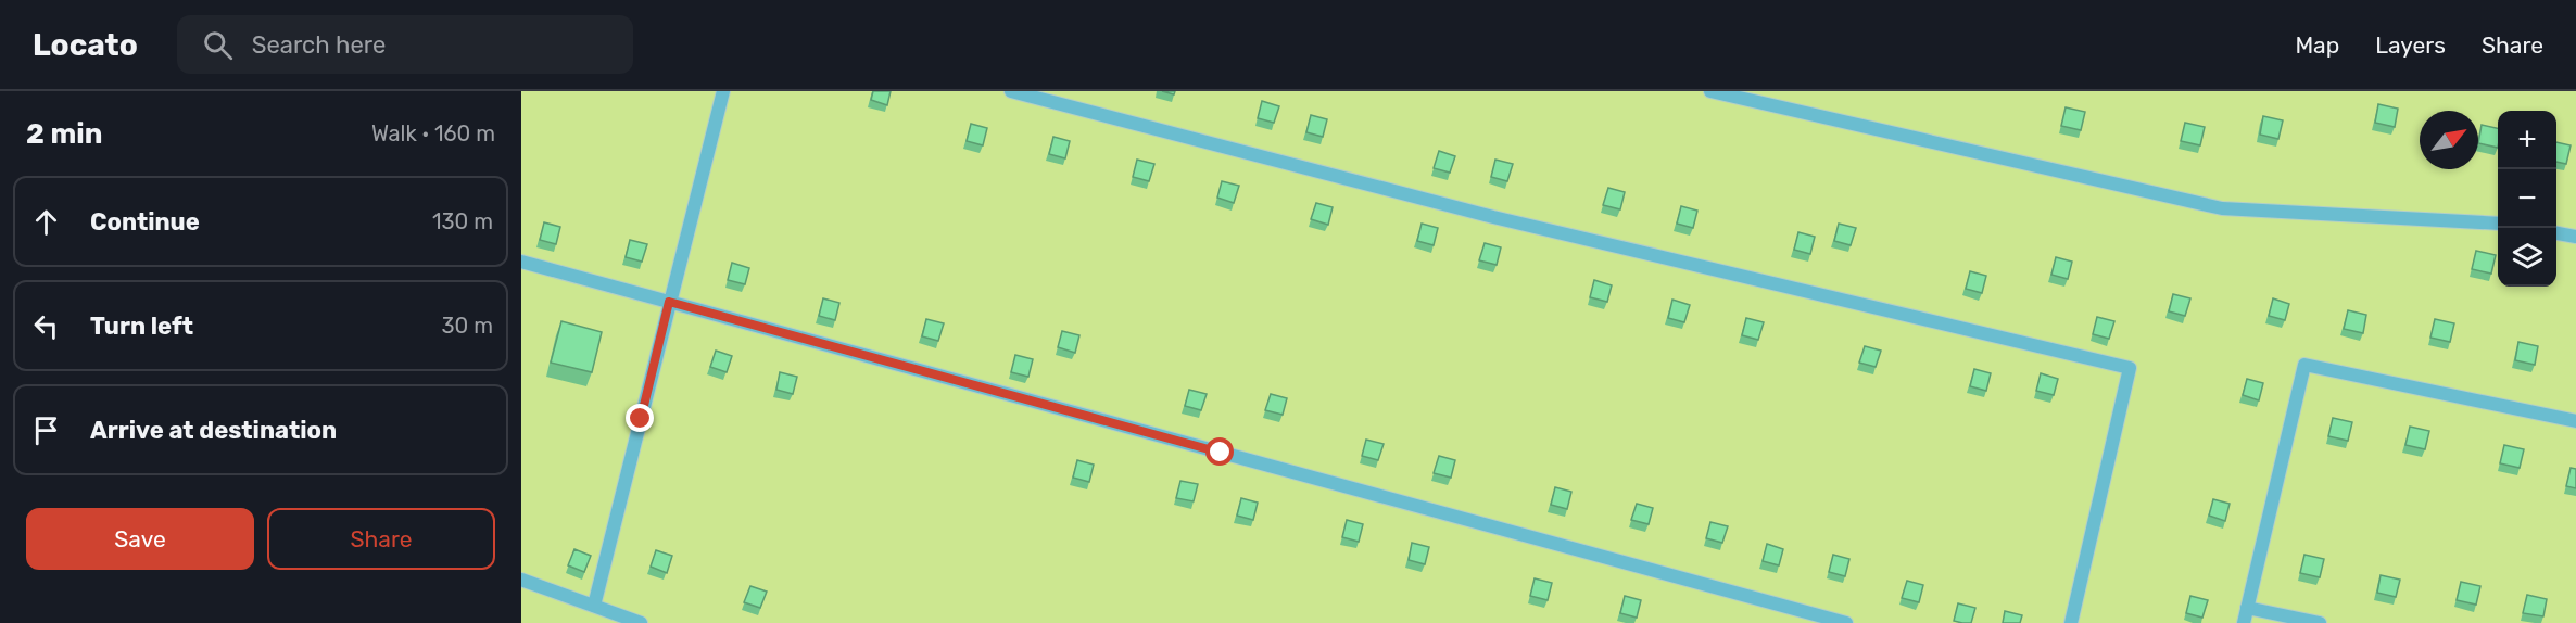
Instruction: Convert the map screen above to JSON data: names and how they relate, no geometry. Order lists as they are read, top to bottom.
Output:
{
  "north": "top right",
  "page": {
    "header": "Locato",
    "search": "Search here",
    "nav": ["Map", "Layers", "Share"],
    "heading": ["2 min", "Walk · 160 m"],
    "map_buttons": ["+", "−"],
    "list": [
      ["Continue", "130 m"],
      ["Turn left", "30 m"],
      "Arrive at destination"
    ],
    "buttons": ["Save", "Share"]
  }
}
